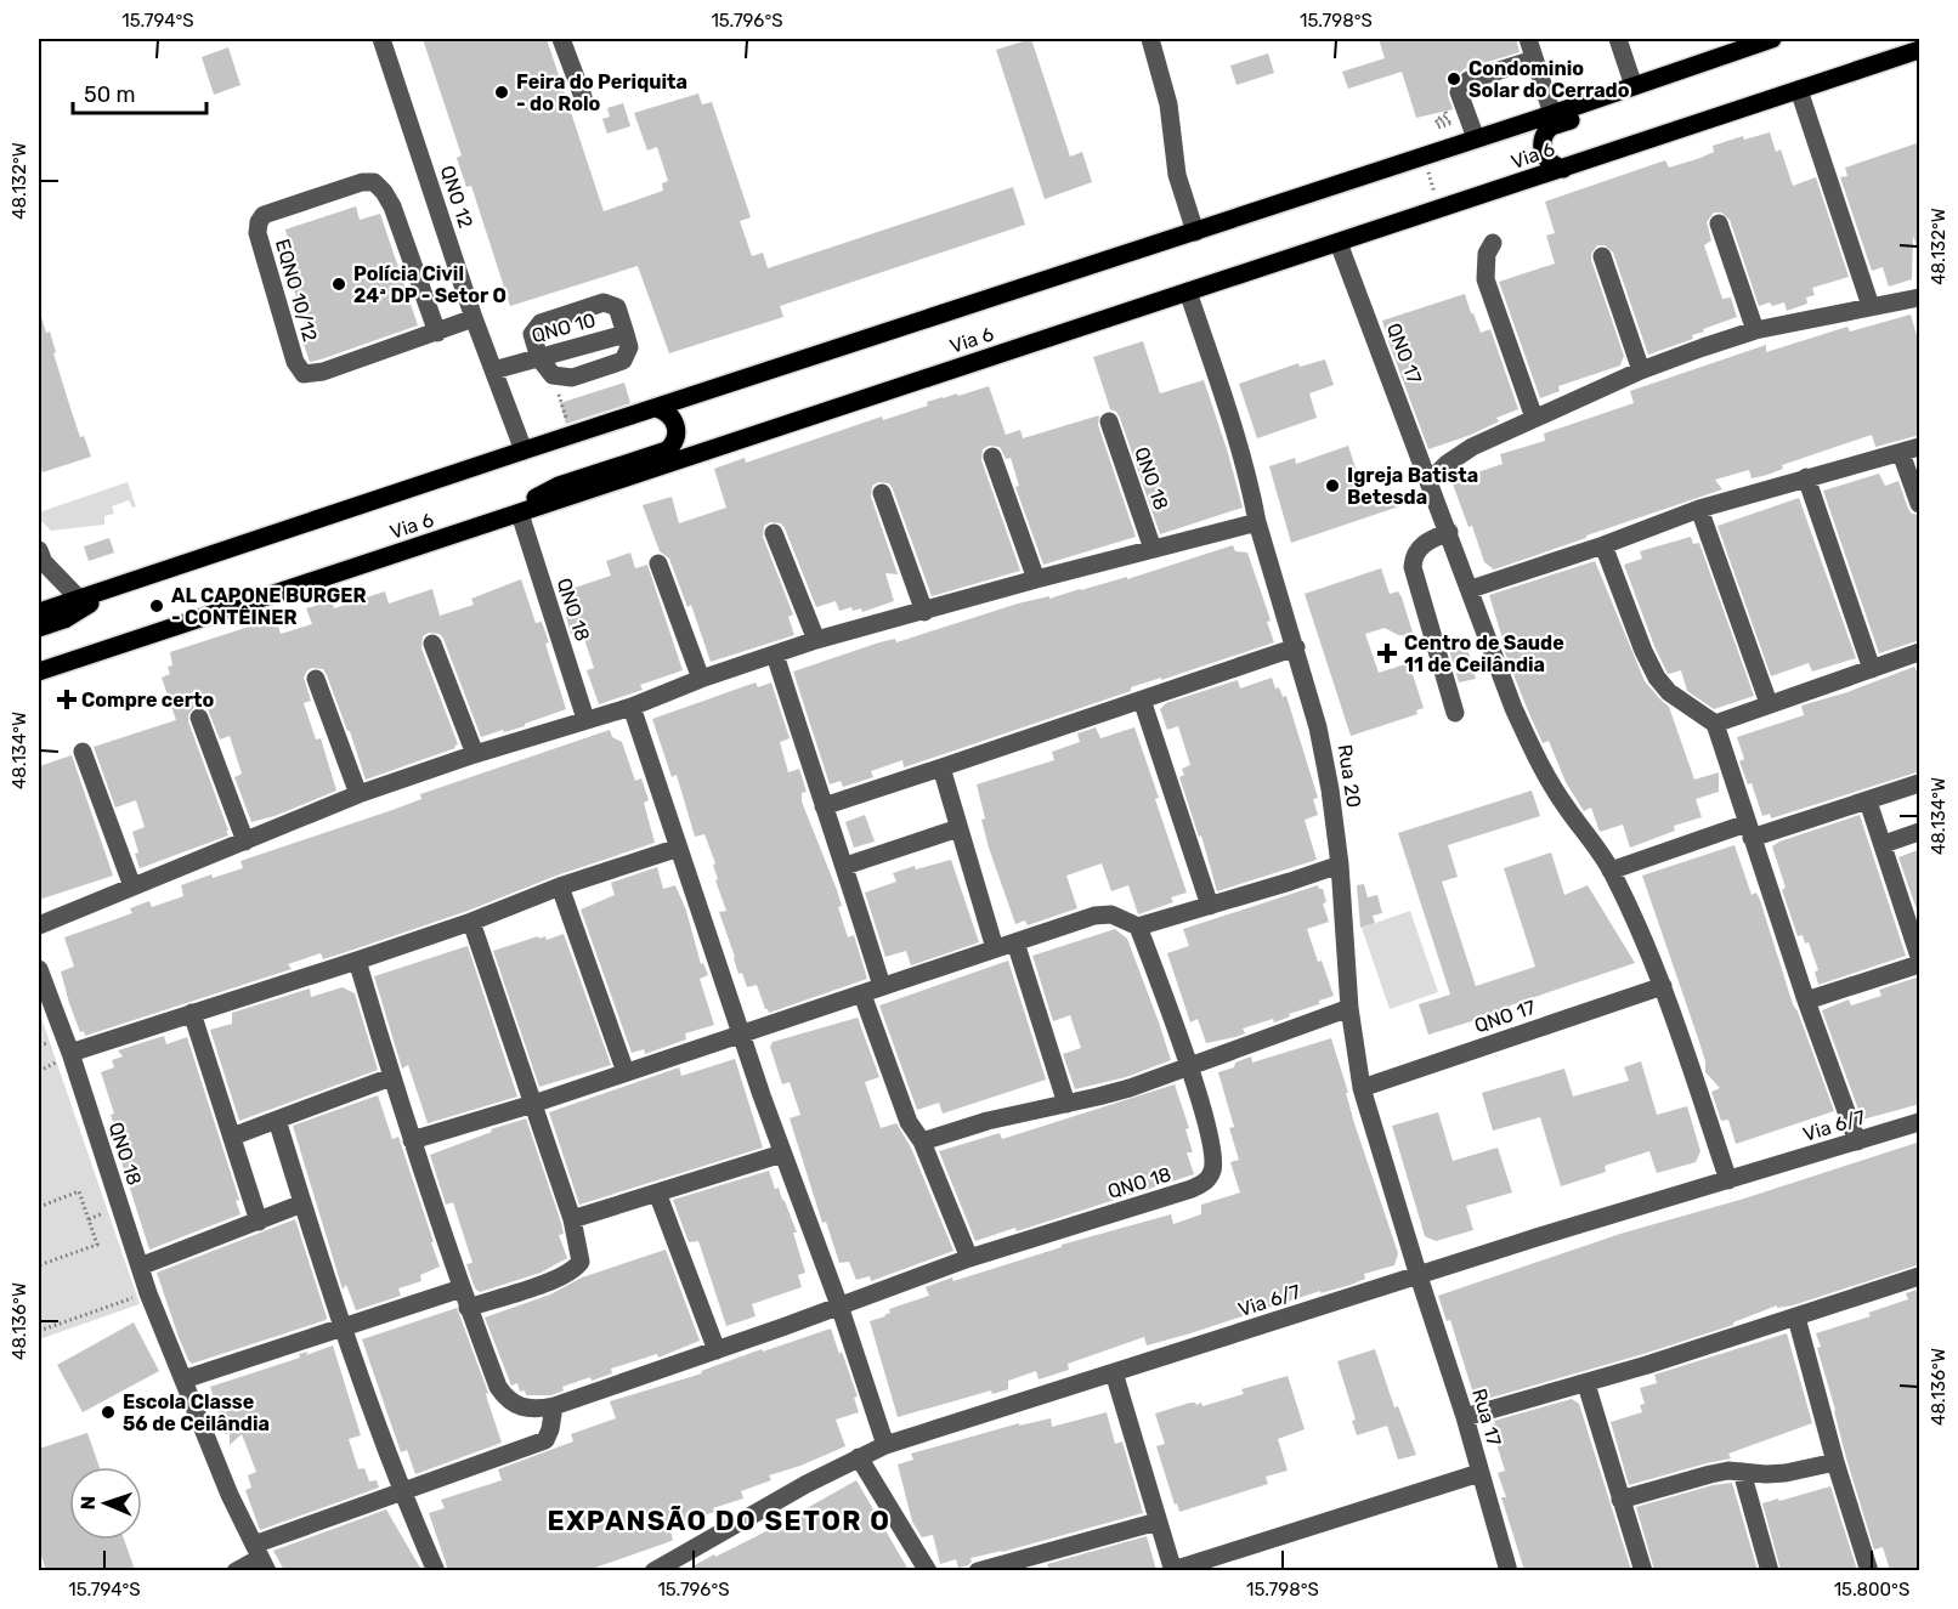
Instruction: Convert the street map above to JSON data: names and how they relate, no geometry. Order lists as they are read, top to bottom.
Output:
{
  "streets": {
    "main road": ["Via 6"],
    "street": [
      "QNO 12",
      "EQNO 10/12",
      "QNO 10",
      "QNO 17",
      "QNO 18",
      "Rua 20",
      "Via 6/7",
      "Rua 17"
    ]
  },
  "crossings": [
    ["Via 6", "QNO 12"],
    ["Via 6", "QNO 17"],
    ["Via 6", "QNO 18"],
    ["Via 6", "Rua 20"],
    ["QNO 12", "QNO 10"],
    ["QNO 17", "Rua 20"],
    ["QNO 17", "Via 6/7"],
    ["Rua 20", "Via 6/7"],
    ["Rua 20", "Rua 17"],
    ["Via 6/7", "Rua 17"]
  ],
  "districts": ["EXPANSÃO DO SETOR O"],
  "places": {
    "other": [
      "Condominio Solar do Cerrado",
      "Feira do Periquita - do Rolo",
      "Polícia Civil 24ª DP - Setor O",
      "Igreja Batista Betesda",
      "AL CAPONE BURGER - CONTÊINER",
      "Escola Classe 56 de Ceilândia"
    ],
    "health": ["Centro de Saude 11 de Ceilândia", "Compre certo"]
  },
  "scale_bar": "50 m",
  "north": "left",
  "coordinates": [
    "15.794°S",
    "15.796°S",
    "15.798°S",
    "48.132°W",
    "48.134°W",
    "48.136°W",
    "15.800°S"
  ]
}
